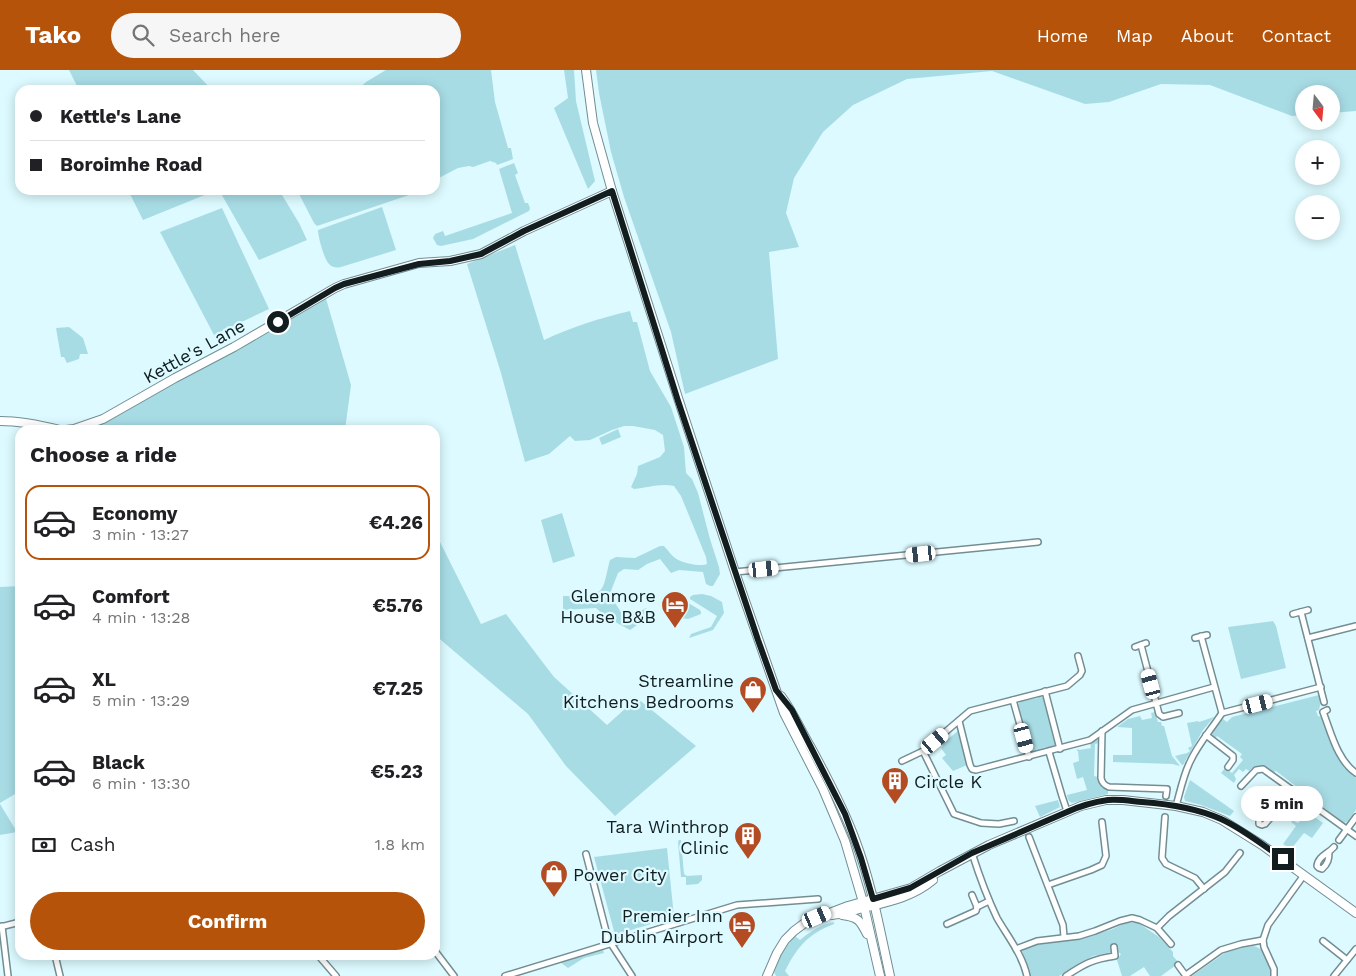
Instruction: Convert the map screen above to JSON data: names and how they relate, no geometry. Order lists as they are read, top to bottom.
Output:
{
  "streets": {
    "street": ["Kettle's Lane"]
  },
  "places": {
    "hotel": ["Glenmore House B&B", "Premier Inn Dublin Airport"],
    "shop": ["Streamline Kitchens Bedrooms", "Power City"],
    "building": ["Circle K", "Tara Winthrop Clinic"]
  },
  "north": "bottom",
  "page": {
    "header": "Tako",
    "search": "Search here",
    "nav": [
      "Home",
      "Map",
      "About",
      "Contact"
    ],
    "map_buttons": ["+", "−"],
    "banner": ["Kettle's Lane", "Boroimhe Road"],
    "heading": "Choose a ride",
    "list": [
      {
        "name": "Economy",
        "note": "3 min · 13:27",
        "value": "€4.26"
      },
      {
        "name": "Comfort",
        "note": "4 min · 13:28",
        "value": "€5.76"
      },
      {
        "name": "XL",
        "note": "5 min · 13:29",
        "value": "€7.25"
      },
      {
        "name": "Black",
        "note": "6 min · 13:30",
        "value": "€5.23"
      }
    ],
    "bubble": "5 min",
    "pay": ["Cash", "1.8 km"],
    "buttons": "Confirm"
  }
}
